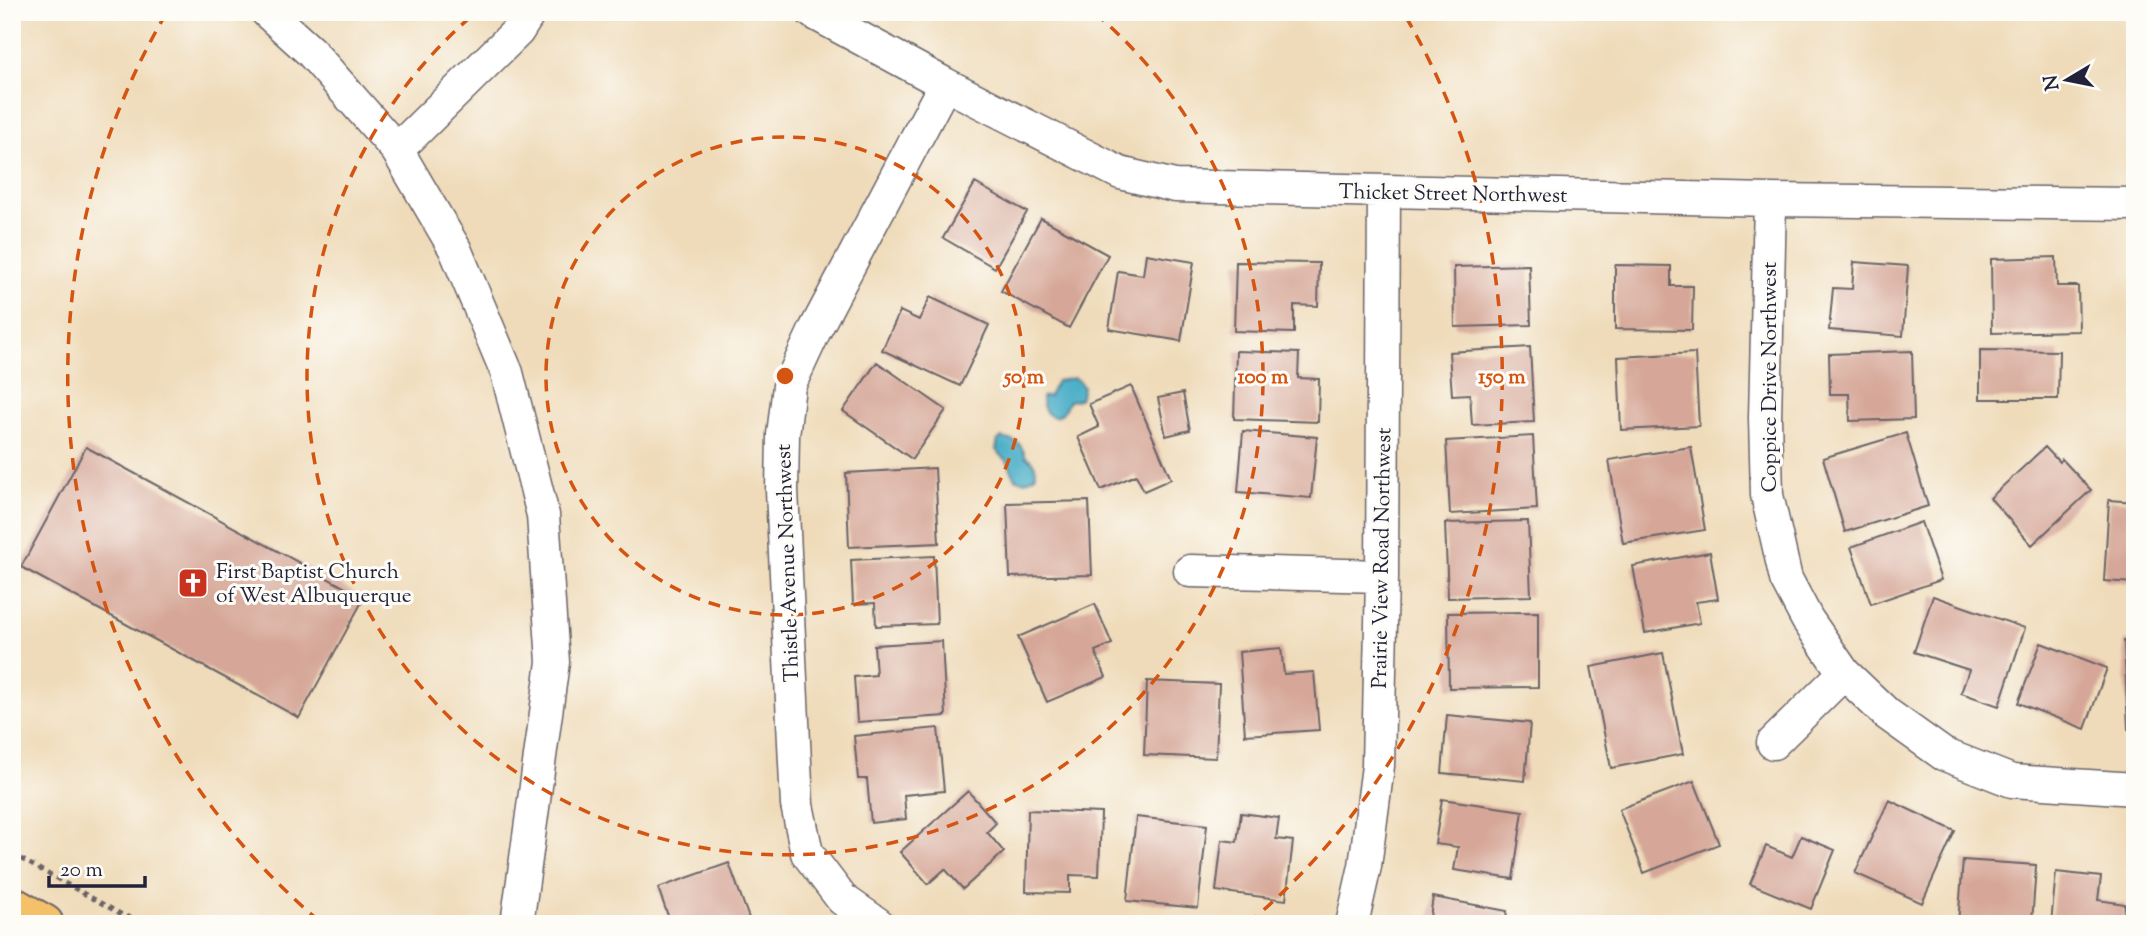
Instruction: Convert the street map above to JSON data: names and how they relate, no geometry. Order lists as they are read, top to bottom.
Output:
{
  "streets": {
    "street": [
      "Thicket Street Northwest",
      "Coppice Drive Northwest",
      "Prairie View Road Northwest",
      "Thistle Avenue Northwest"
    ]
  },
  "crossings": [
    ["Thicket Street Northwest", "Coppice Drive Northwest"],
    ["Thicket Street Northwest", "Prairie View Road Northwest"],
    ["Thicket Street Northwest", "Thistle Avenue Northwest"]
  ],
  "places": {
    "church": ["First Baptist Church of West Albuquerque"]
  },
  "scale_bar": "20 m",
  "north": "left",
  "rings": ["50 m", "100 m", "150 m"]
}
